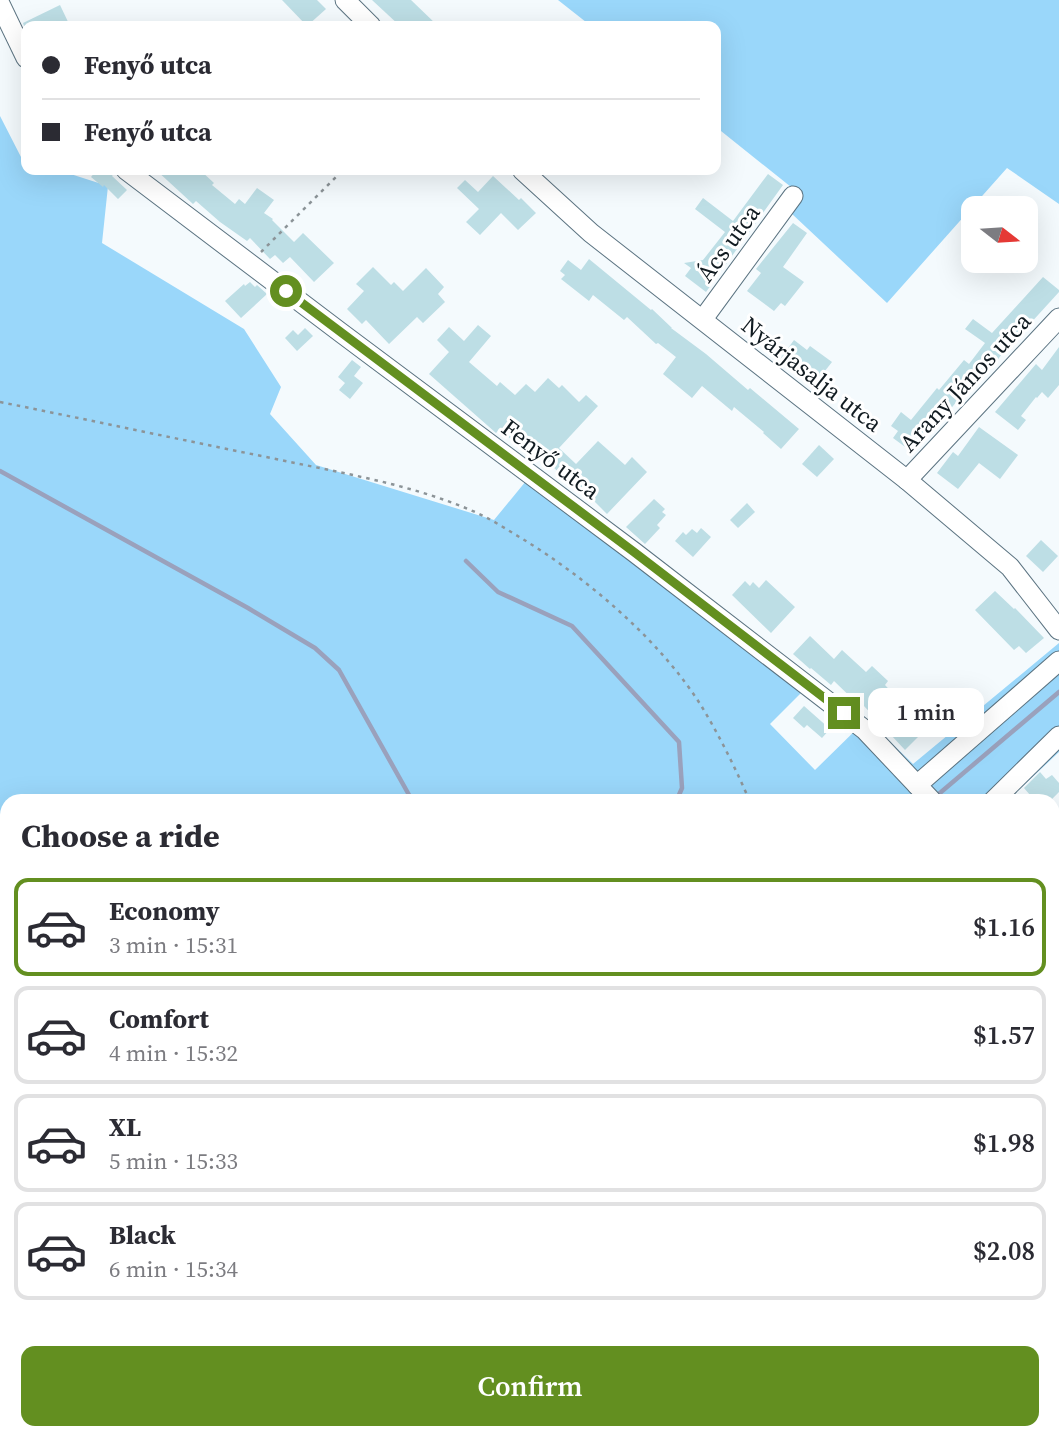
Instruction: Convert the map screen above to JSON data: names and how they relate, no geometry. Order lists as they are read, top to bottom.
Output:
{
  "streets": {
    "street": [
      "Ács utca",
      "Nyárjasalja utca",
      "Arany János utca",
      "Fenyő utca"
    ]
  },
  "crossings": [
    ["Ács utca", "Nyárjasalja utca"],
    ["Nyárjasalja utca", "Arany János utca"]
  ],
  "north": "right",
  "page": {
    "banner": ["Fenyő utca", "Fenyő utca"],
    "bubble": "1 min",
    "heading": "Choose a ride",
    "list": [
      {
        "name": "Economy",
        "note": "3 min · 15:31",
        "value": "$1.16"
      },
      {
        "name": "Comfort",
        "note": "4 min · 15:32",
        "value": "$1.57"
      },
      {
        "name": "XL",
        "note": "5 min · 15:33",
        "value": "$1.98"
      },
      {
        "name": "Black",
        "note": "6 min · 15:34",
        "value": "$2.08"
      }
    ],
    "buttons": "Confirm"
  }
}
